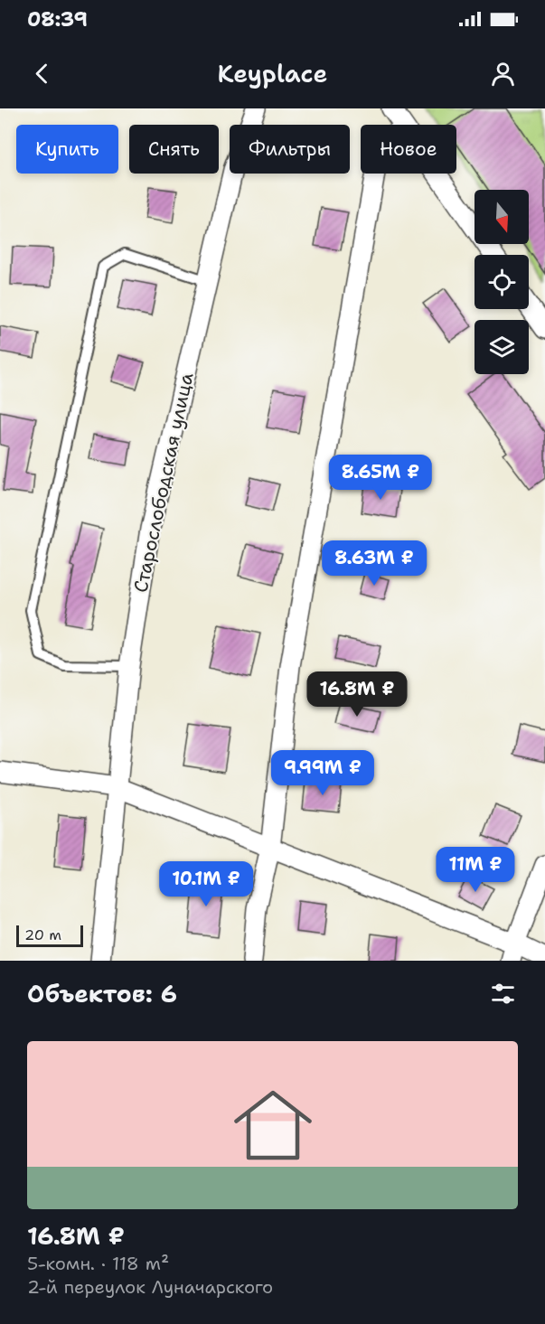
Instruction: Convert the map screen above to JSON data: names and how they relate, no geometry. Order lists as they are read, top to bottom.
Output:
{
  "streets": {
    "street": ["Старослободская улица"]
  },
  "scale_bar": "20 m",
  "north": "bottom",
  "page": {
    "status": "08:39",
    "header": "Keyplace",
    "chip": [
      "Купить",
      "Снять",
      "Фильтры",
      "Новое"
    ],
    "price": [
      "8.65M ₽",
      "8.63M ₽",
      "16.8M ₽",
      "9.99M ₽",
      "11M ₽",
      "10.1M ₽"
    ],
    "scale": "20 m",
    "heading": "Объектов: 6",
    "list": [
      {
        "name": "16.8M ₽",
        "note": "5-комн. · 118 m² · 2-й переулок Луначарского"
      }
    ]
  }
}
